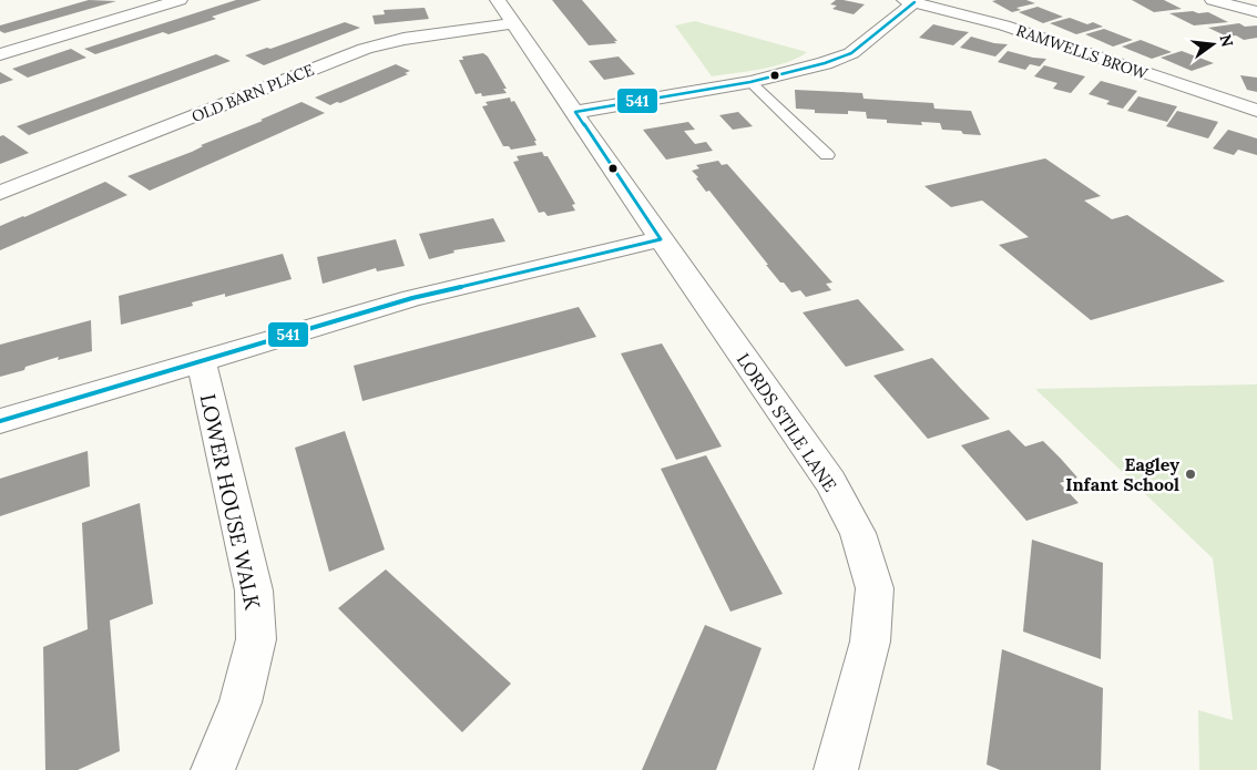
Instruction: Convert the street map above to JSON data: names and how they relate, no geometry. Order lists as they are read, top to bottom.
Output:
{
  "streets": {
    "street": [
      "RAMWELLS BROW",
      "OLD BARN PLACE",
      "LORDS STILE LANE",
      "LOWER HOUSE WALK"
    ]
  },
  "crossings": [
    ["OLD BARN PLACE", "LORDS STILE LANE"]
  ],
  "places": ["Eagley Infant School"],
  "lines": ["transit line 541"],
  "north": "right"
}
